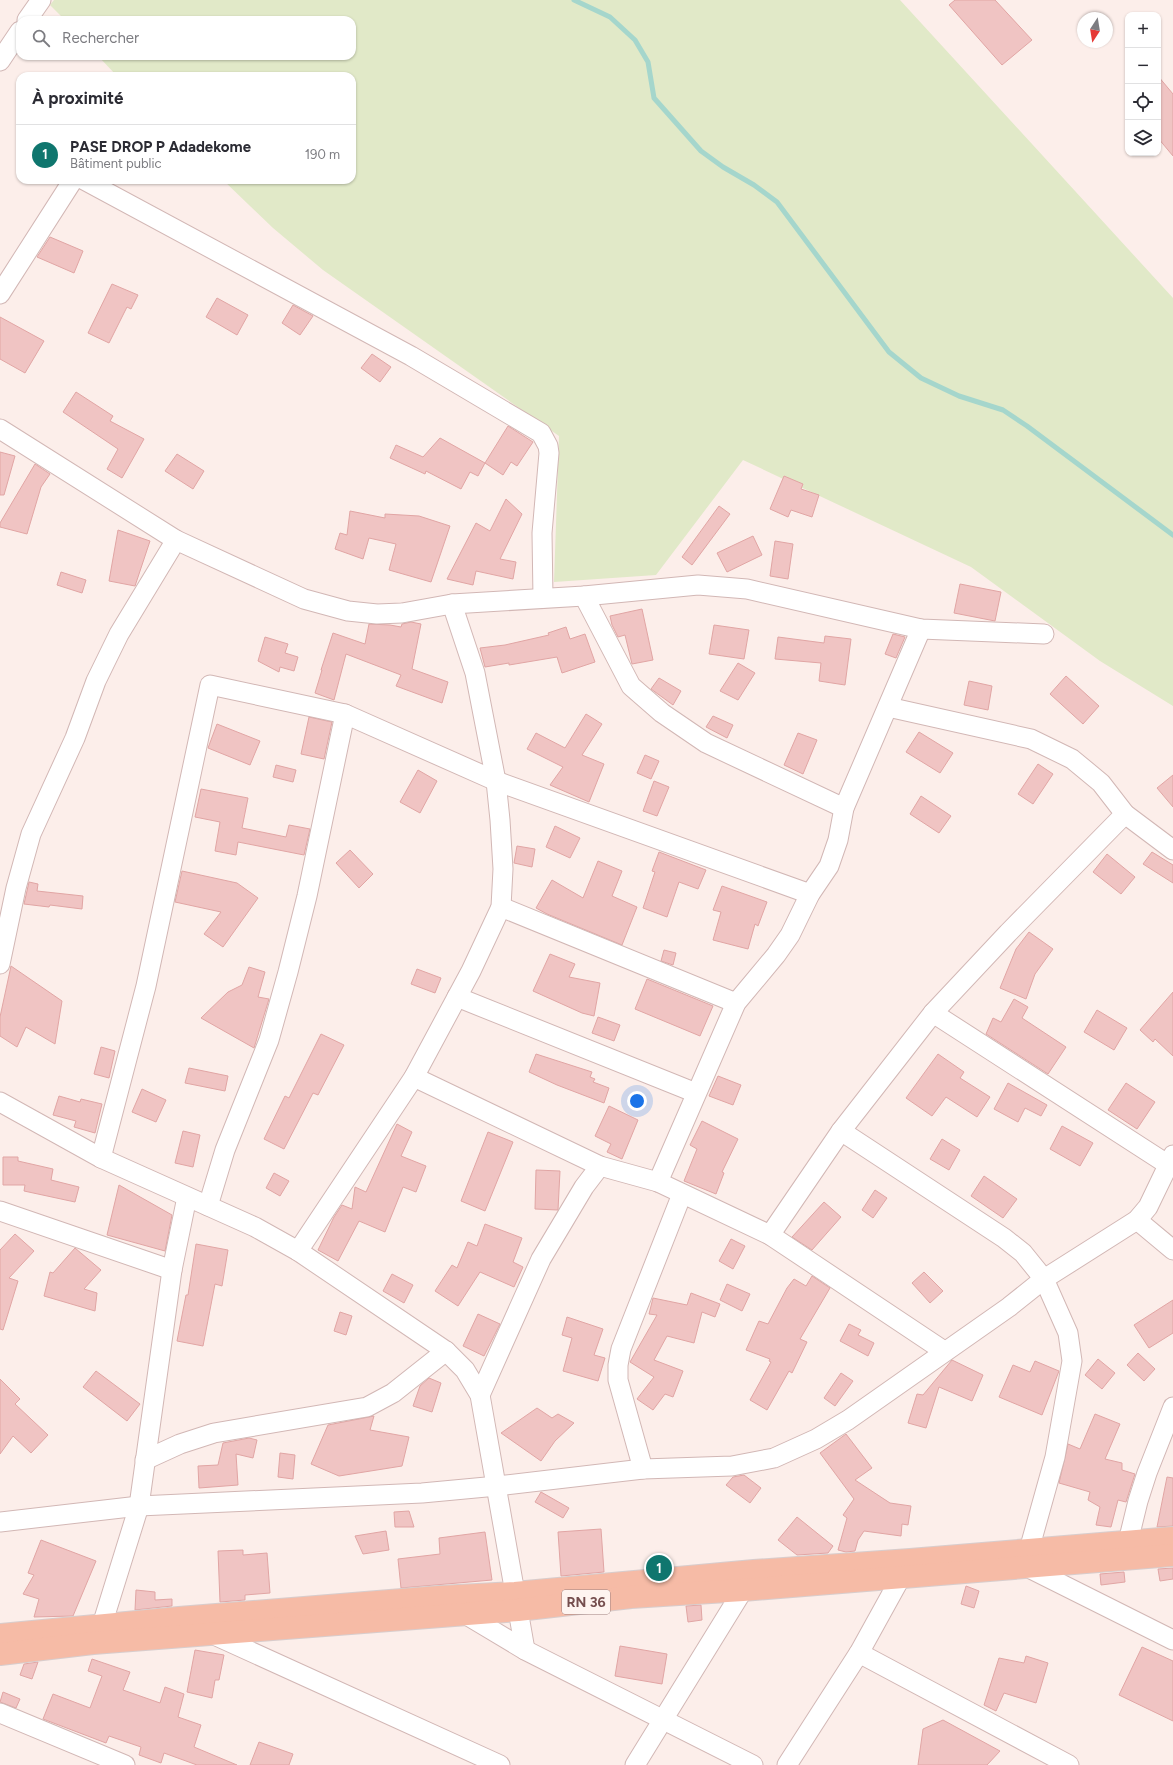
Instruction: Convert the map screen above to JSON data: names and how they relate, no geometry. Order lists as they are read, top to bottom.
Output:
{
  "streets": {
    "main road": ["RN 36"]
  },
  "north": "bottom",
  "page": {
    "map_buttons": ["+", "−"],
    "search": "Rechercher",
    "heading": "À proximité",
    "list": [
      {
        "mark": "1",
        "name": "PASE DROP P Adadekome",
        "note": "Bâtiment public",
        "value": "190 m"
      }
    ],
    "pins": "1"
  }
}
